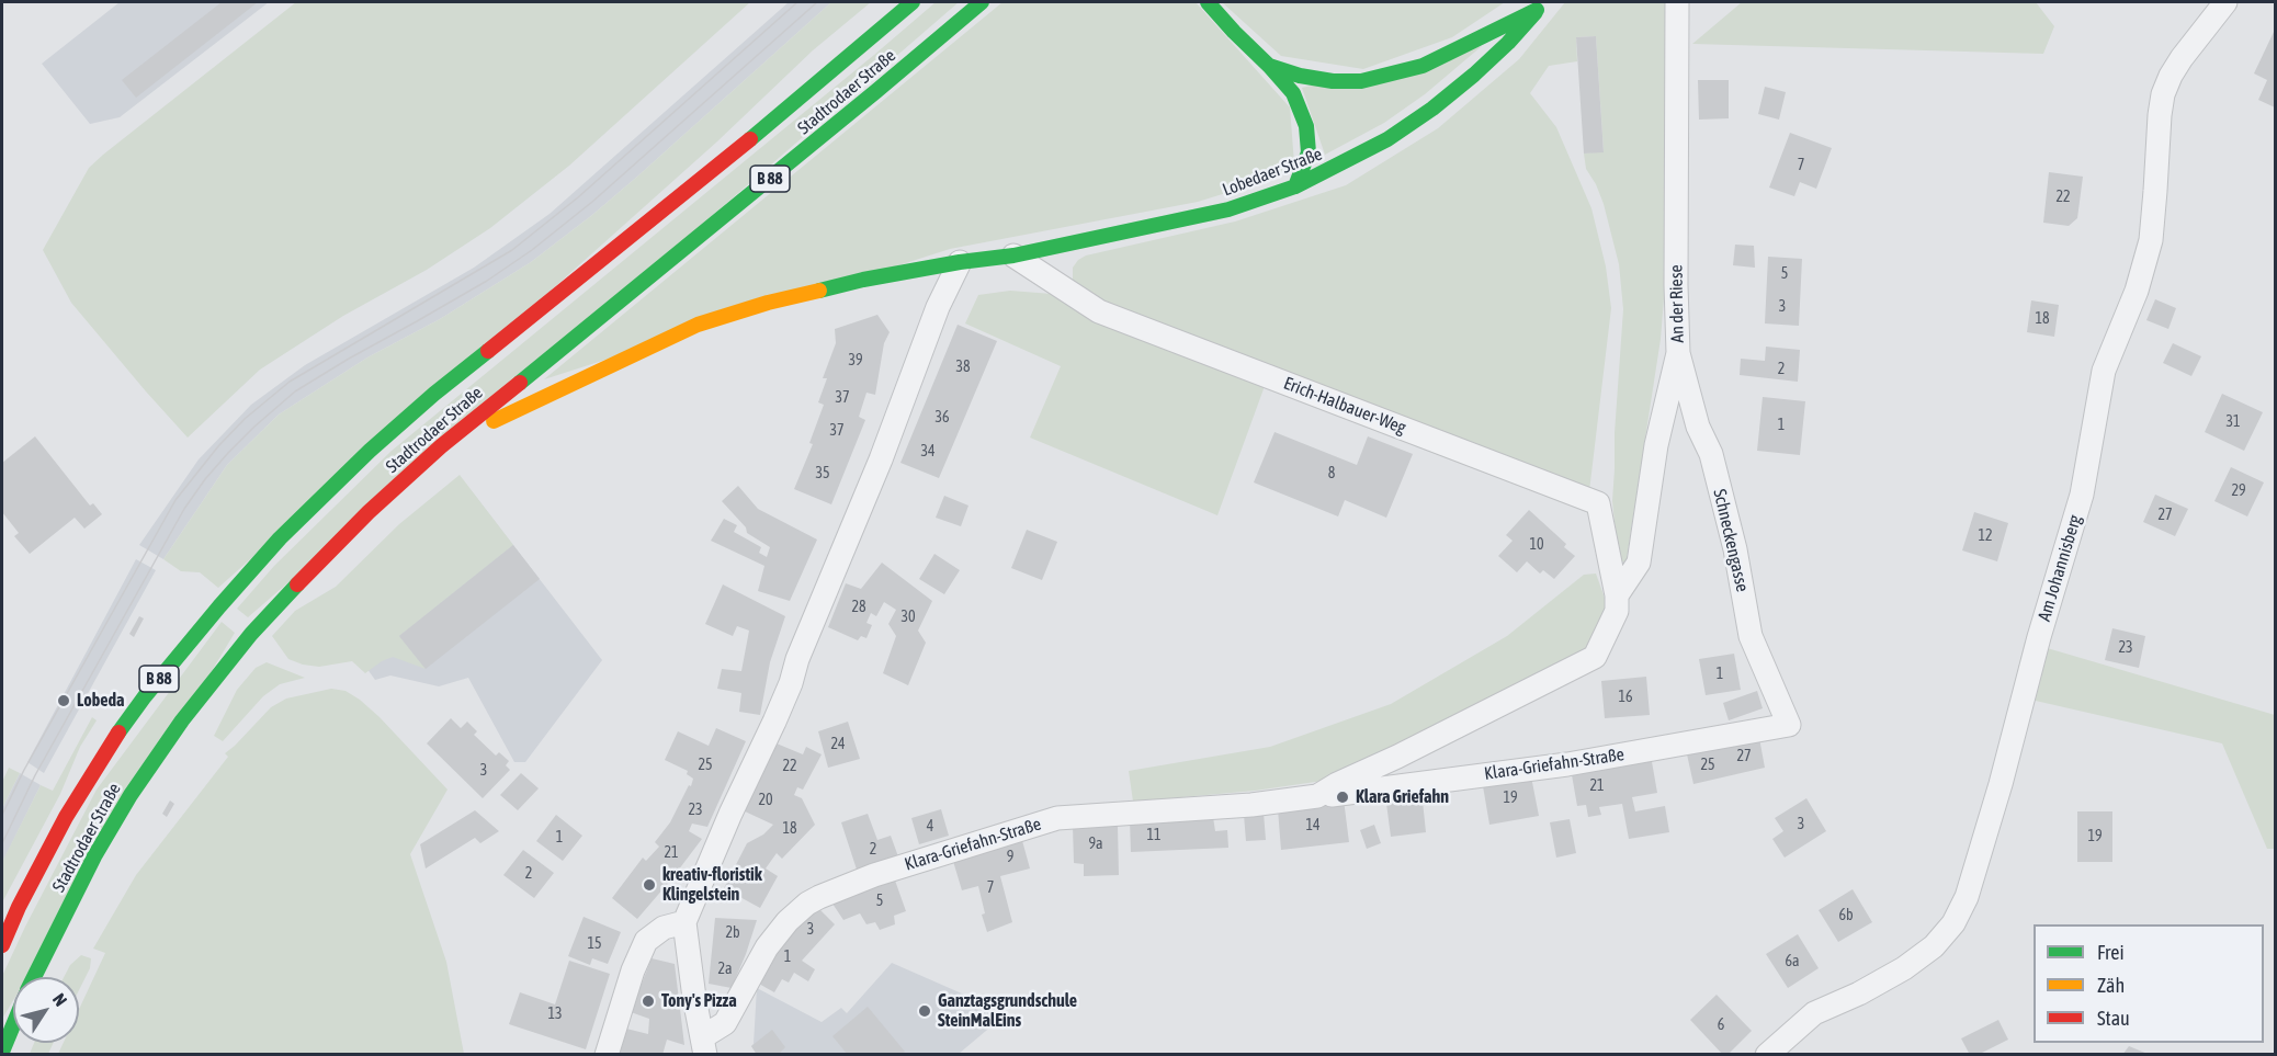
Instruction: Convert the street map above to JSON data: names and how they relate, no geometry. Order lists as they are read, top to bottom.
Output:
{
  "streets": {
    "main road": ["Stadtrodaer Straße", "Lobedaer Straße", "B 88"],
    "street": [
      "An der Riese",
      "Erich-Halbauer-Weg",
      "Schneckengasse",
      "Am Johannisberg",
      "Klara-Griefahn-Straße"
    ]
  },
  "crossings": [
    ["Stadtrodaer Straße", "Lobedaer Straße"],
    ["Lobedaer Straße", "Erich-Halbauer-Weg"],
    ["An der Riese", "Erich-Halbauer-Weg"],
    ["An der Riese", "Schneckengasse"],
    ["An der Riese", "Klara-Griefahn-Straße"],
    ["Erich-Halbauer-Weg", "Klara-Griefahn-Straße"],
    ["Schneckengasse", "Klara-Griefahn-Straße"]
  ],
  "places": [
    "Lobeda",
    "Klara Griefahn",
    "kreativ-floristik Klingelstein",
    "Tony's Pizza",
    "Ganztagsgrundschule SteinMalEins"
  ],
  "house_numbers": [
    "7",
    "22",
    "5",
    "3",
    "18",
    "39",
    "38",
    "2",
    "37",
    "36",
    "31",
    "1",
    "37",
    "34",
    "35",
    "8",
    "29",
    "27",
    "12",
    "10",
    "28",
    "30",
    "23",
    "1",
    "16",
    "24",
    "27",
    "25",
    "25",
    "22",
    "3",
    "21",
    "19",
    "20",
    "23",
    "3",
    "14",
    "4",
    "18",
    "11",
    "19",
    "1",
    "9a",
    "2",
    "21",
    "9",
    "2",
    "7",
    "5",
    "6b",
    "3",
    "2b",
    "15",
    "1",
    "6a",
    "2a",
    "13",
    "6"
  ],
  "legend": ["Frei", "Zäh", "Stau"],
  "north": "top right"
}
